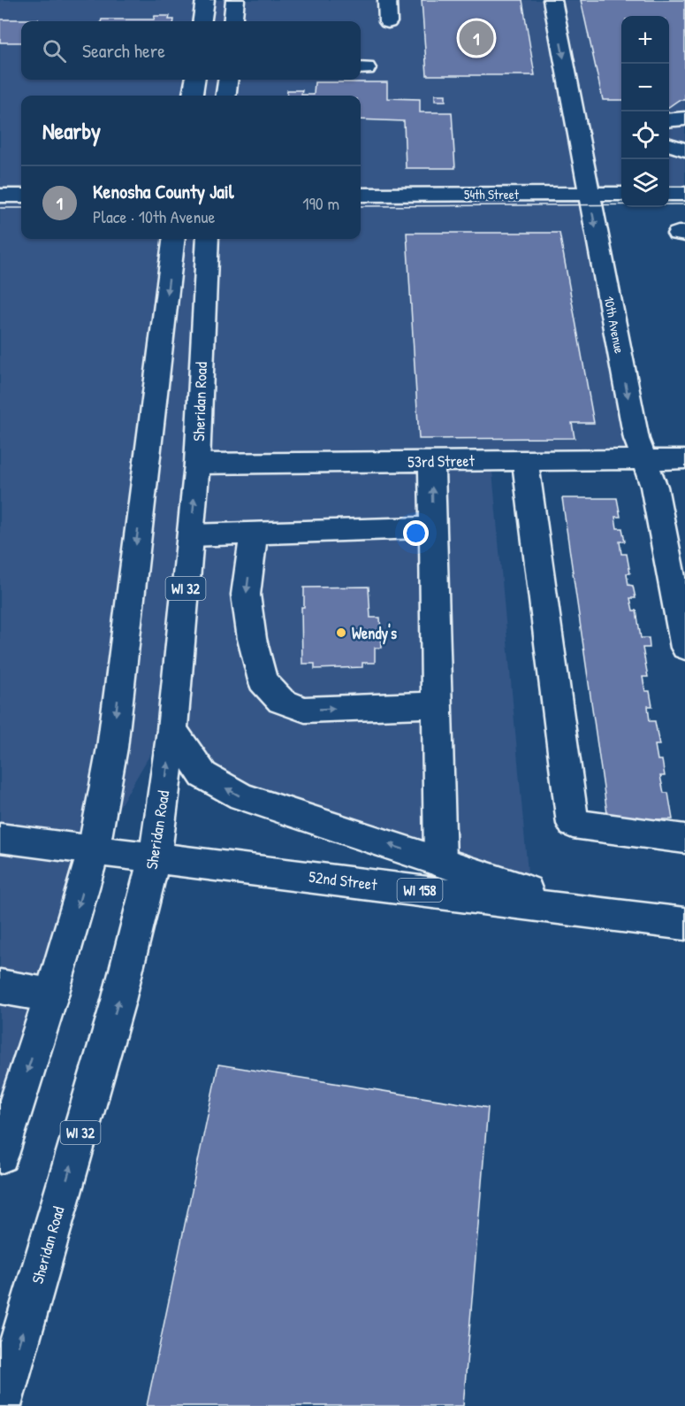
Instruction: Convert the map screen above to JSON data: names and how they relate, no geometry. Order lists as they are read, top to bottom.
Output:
{
  "streets": {
    "main road": [
      "54th Street",
      "10th Avenue",
      "Sheridan Road",
      "53rd Street",
      "WI 32",
      "52nd Street",
      "WI 158"
    ]
  },
  "crossings": [
    ["54th Street", "10th Avenue"],
    ["10th Avenue", "53rd Street"],
    ["Sheridan Road", "53rd Street"],
    ["Sheridan Road", "52nd Street"]
  ],
  "one_way": ["10th Avenue"],
  "places": ["Wendy's"],
  "page": {
    "map_buttons": ["+", "−"],
    "pins": "1",
    "search": "Search here",
    "heading": "Nearby",
    "list": [
      {
        "mark": "1",
        "name": "Kenosha County Jail",
        "note": "Place · 10th Avenue",
        "value": "190 m"
      }
    ]
  }
}
